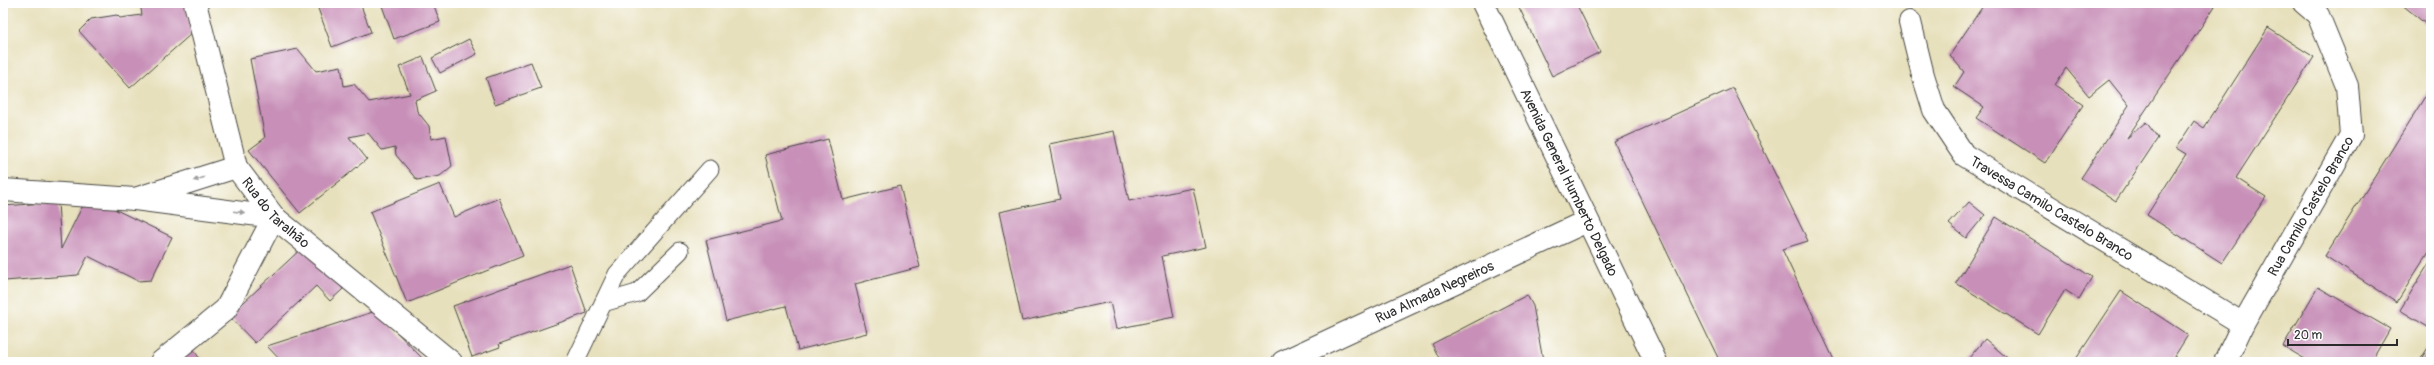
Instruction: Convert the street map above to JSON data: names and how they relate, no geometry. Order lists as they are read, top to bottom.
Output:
{
  "streets": {
    "street": [
      "Avenida General Humberto Delgado",
      "Rua Camilo Castelo Branco",
      "Travessa Camilo Castelo Branco",
      "Rua do Taralhão",
      "Rua Almada Negreiros"
    ]
  },
  "crossings": [
    ["Avenida General Humberto Delgado", "Rua Almada Negreiros"],
    ["Rua Camilo Castelo Branco", "Travessa Camilo Castelo Branco"]
  ],
  "scale_bar": "20 m"
}
